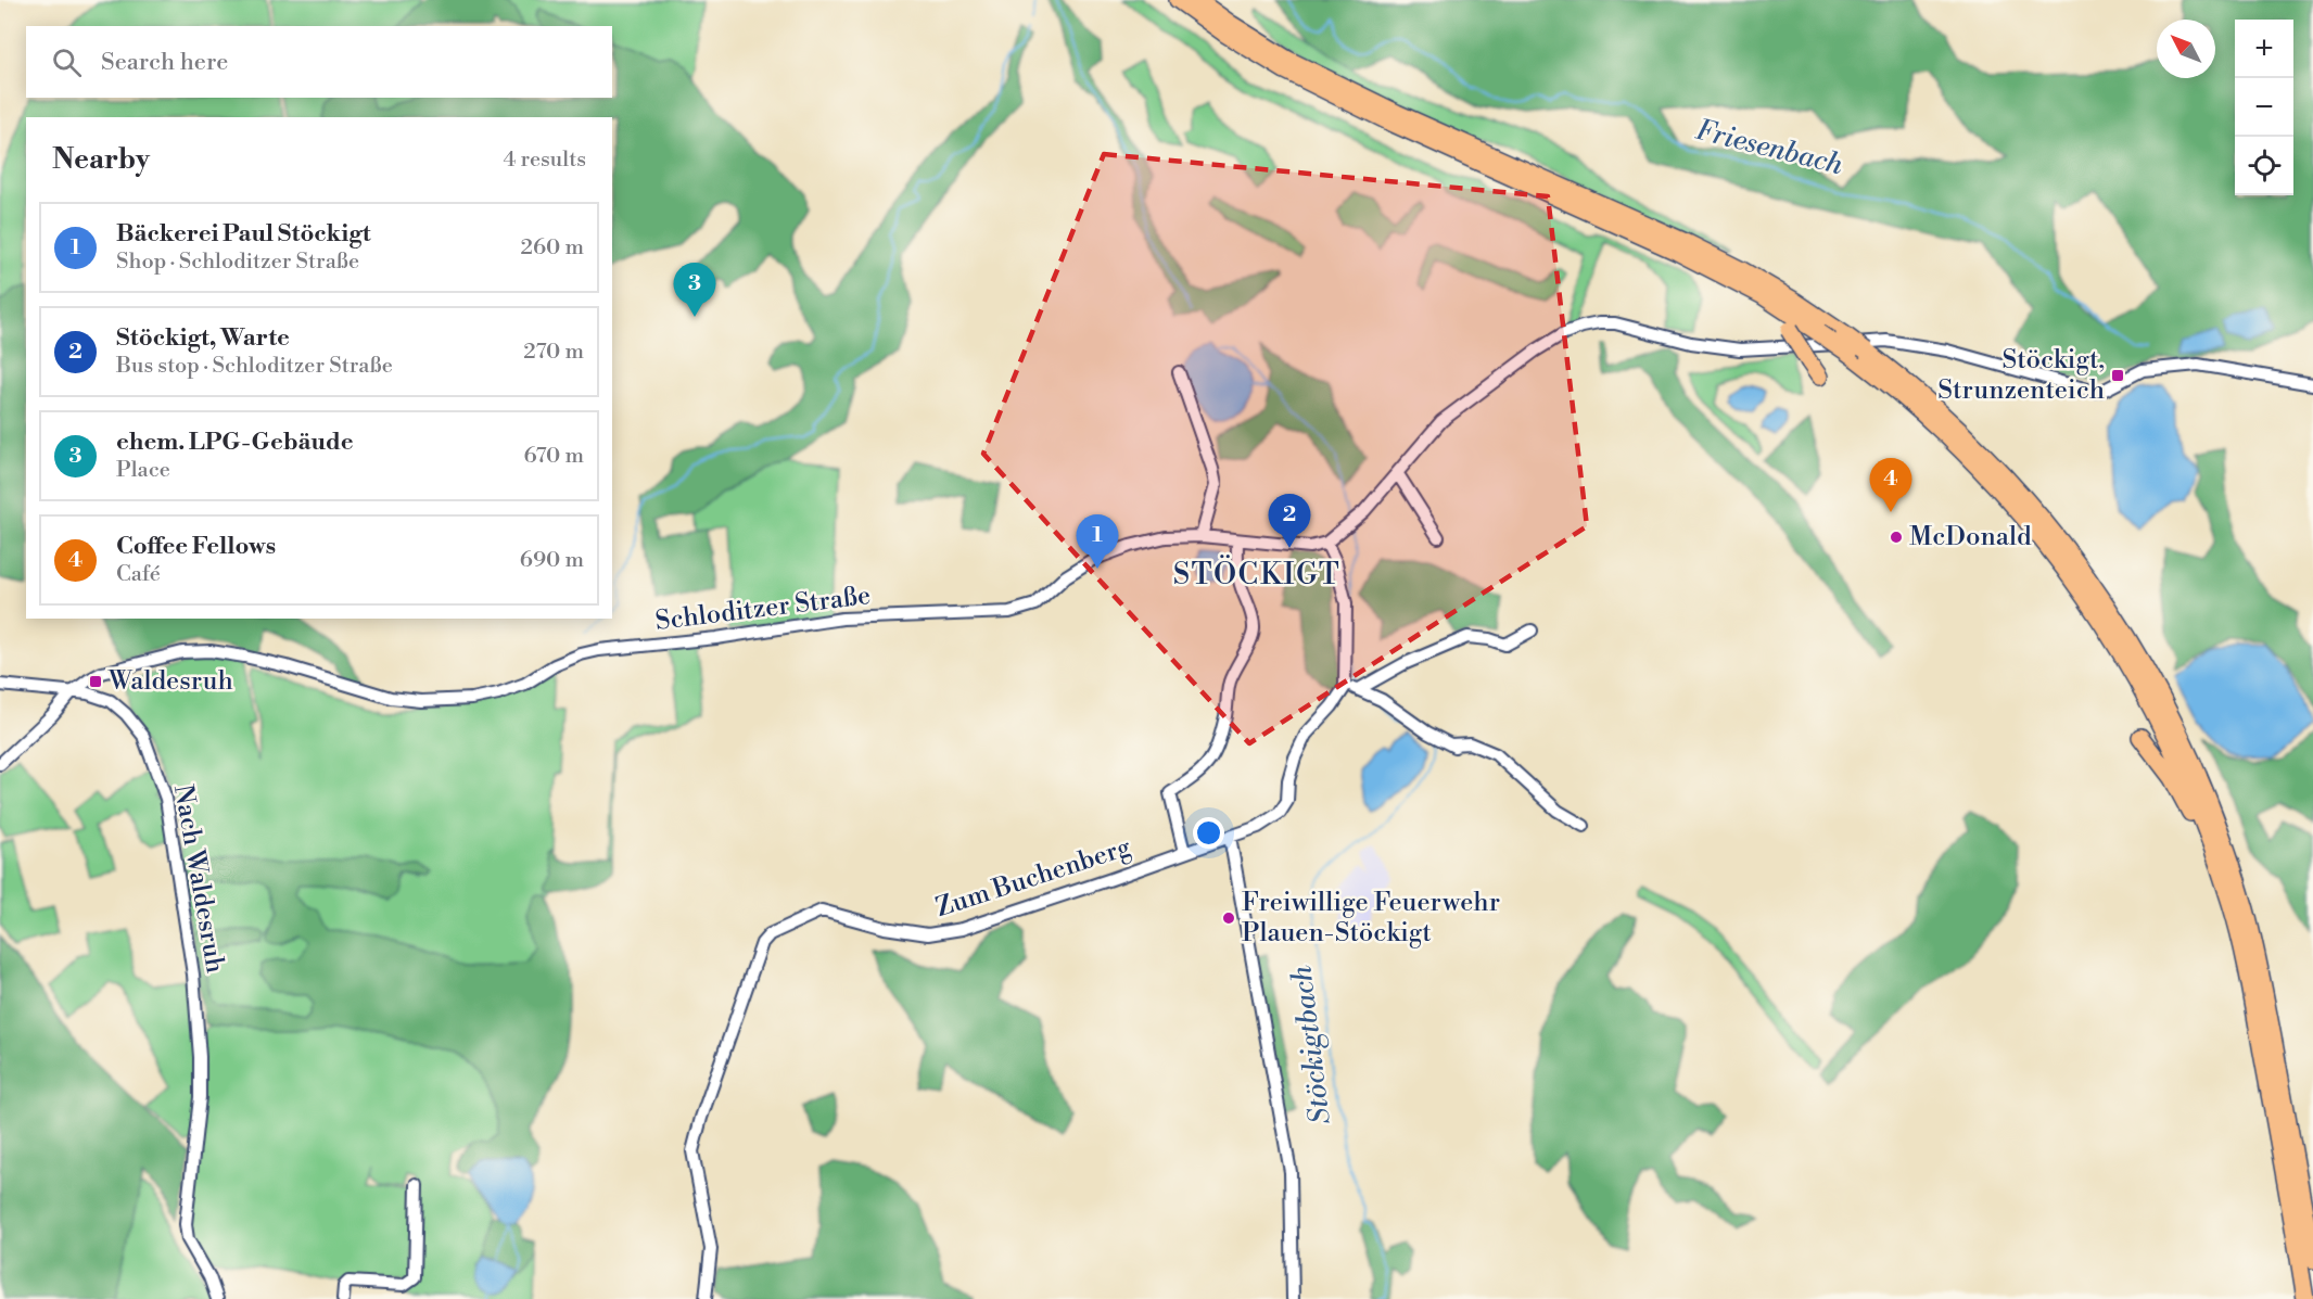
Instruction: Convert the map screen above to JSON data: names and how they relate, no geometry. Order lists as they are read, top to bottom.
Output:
{
  "streets": {
    "street": ["Schloditzer Straße", "Zum Buchenberg", "Nach Waldesruh"]
  },
  "crossings": [
    ["Schloditzer Straße", "Nach Waldesruh"]
  ],
  "districts": ["STÖCKIGT"],
  "water": ["Friesenbach", "Stöckigtbach"],
  "places": {
    "transit": ["Stöckigt, Strunzenteich", "Waldesruh"],
    "other": ["McDonald", "Freiwillige Feuerwehr Plauen-Stöckigt"]
  },
  "north": "top left",
  "page": {
    "map_buttons": ["+", "−"],
    "search": "Search here",
    "heading": ["Nearby", "4 results"],
    "list": [
      {
        "mark": "1",
        "name": "Bäckerei Paul Stöckigt",
        "note": "Shop · Schloditzer Straße",
        "value": "260 m"
      },
      {
        "mark": "2",
        "name": "Stöckigt, Warte",
        "note": "Bus stop · Schloditzer Straße",
        "value": "270 m"
      },
      {
        "mark": "3",
        "name": "ehem. LPG-Gebäude",
        "note": "Place",
        "value": "670 m"
      },
      {
        "mark": "4",
        "name": "Coffee Fellows",
        "note": "Café",
        "value": "690 m"
      }
    ],
    "pins": [
      "3",
      "4",
      "2",
      "1"
    ]
  }
}
